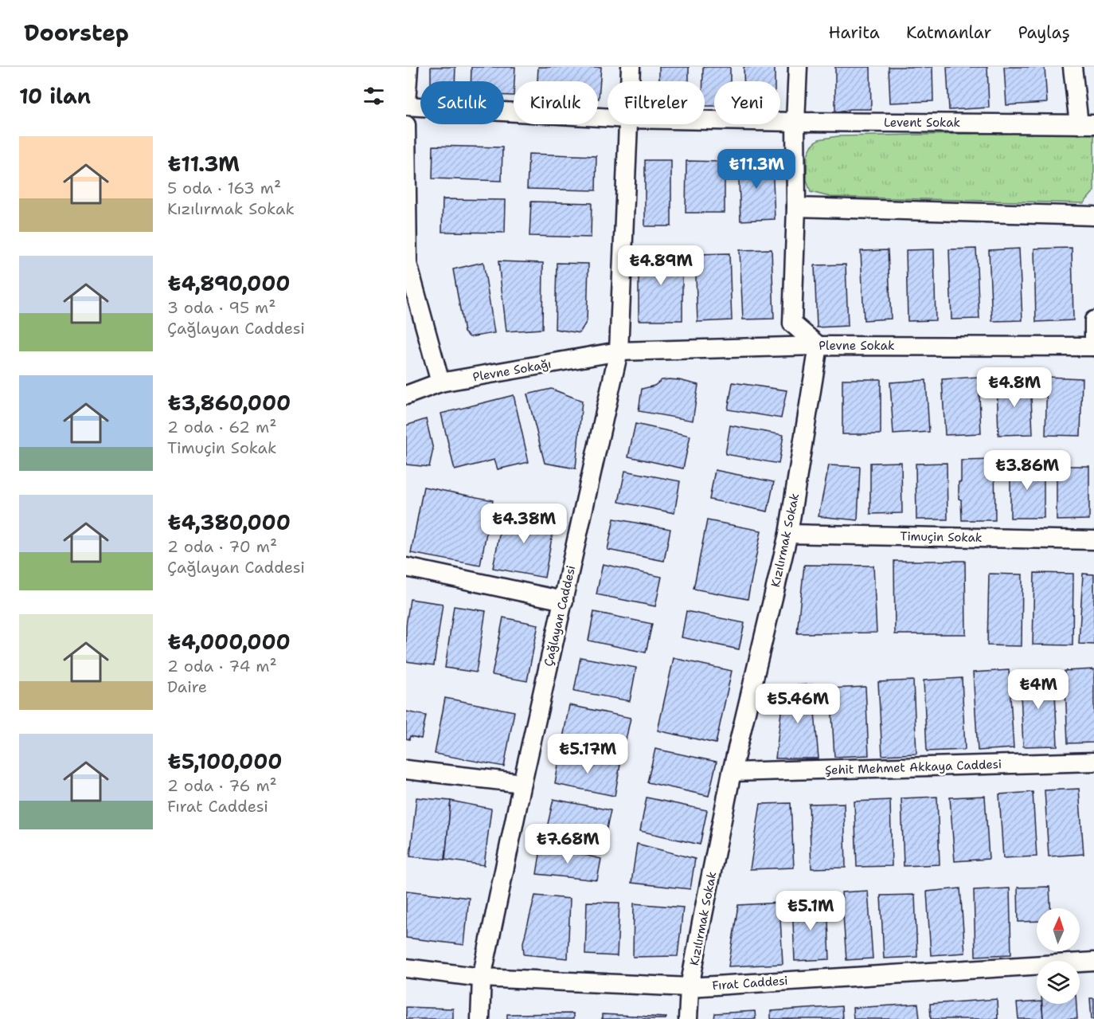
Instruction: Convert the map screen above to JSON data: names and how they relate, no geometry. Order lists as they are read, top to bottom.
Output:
{
  "streets": {
    "street": [
      "Levent Sokak",
      "Plevne Sokak",
      "Plevne Sokağı",
      "Timuçin Sokak",
      "Kızılırmak Sokak",
      "Çağlayan Caddesi",
      "Şehit Mehmet Akkaya Caddesi",
      "Fırat Caddesi"
    ]
  },
  "crossings": [
    ["Plevne Sokak", "Plevne Sokağı"],
    ["Plevne Sokak", "Kızılırmak Sokak"],
    ["Plevne Sokak", "Çağlayan Caddesi"],
    ["Plevne Sokağı", "Çağlayan Caddesi"],
    ["Timuçin Sokak", "Kızılırmak Sokak"],
    ["Kızılırmak Sokak", "Şehit Mehmet Akkaya Caddesi"],
    ["Kızılırmak Sokak", "Fırat Caddesi"],
    ["Çağlayan Caddesi", "Fırat Caddesi"]
  ],
  "north": "top",
  "page": {
    "header": "Doorstep",
    "nav": ["Harita", "Katmanlar", "Paylaş"],
    "heading": "10 ilan",
    "chip": [
      "Satılık",
      "Kiralık",
      "Filtreler",
      "Yeni"
    ],
    "list": [
      {
        "name": "₺11.3M",
        "note": "5 oda · 163 m² · Kızılırmak Sokak"
      },
      {
        "name": "₺4,890,000",
        "note": "3 oda · 95 m² · Çağlayan Caddesi"
      },
      {
        "name": "₺3,860,000",
        "note": "2 oda · 62 m² · Timuçin Sokak"
      },
      {
        "name": "₺4,380,000",
        "note": "2 oda · 70 m² · Çağlayan Caddesi"
      },
      {
        "name": "₺4,000,000",
        "note": "2 oda · 74 m² · Daire"
      },
      {
        "name": "₺5,100,000",
        "note": "2 oda · 76 m² · Fırat Caddesi"
      }
    ],
    "price": [
      "₺11.3M",
      "₺4.89M",
      "₺4.8M",
      "₺3.86M",
      "₺4.38M",
      "₺4M",
      "₺5.46M",
      "₺5.17M",
      "₺7.68M",
      "₺5.1M"
    ]
  }
}
